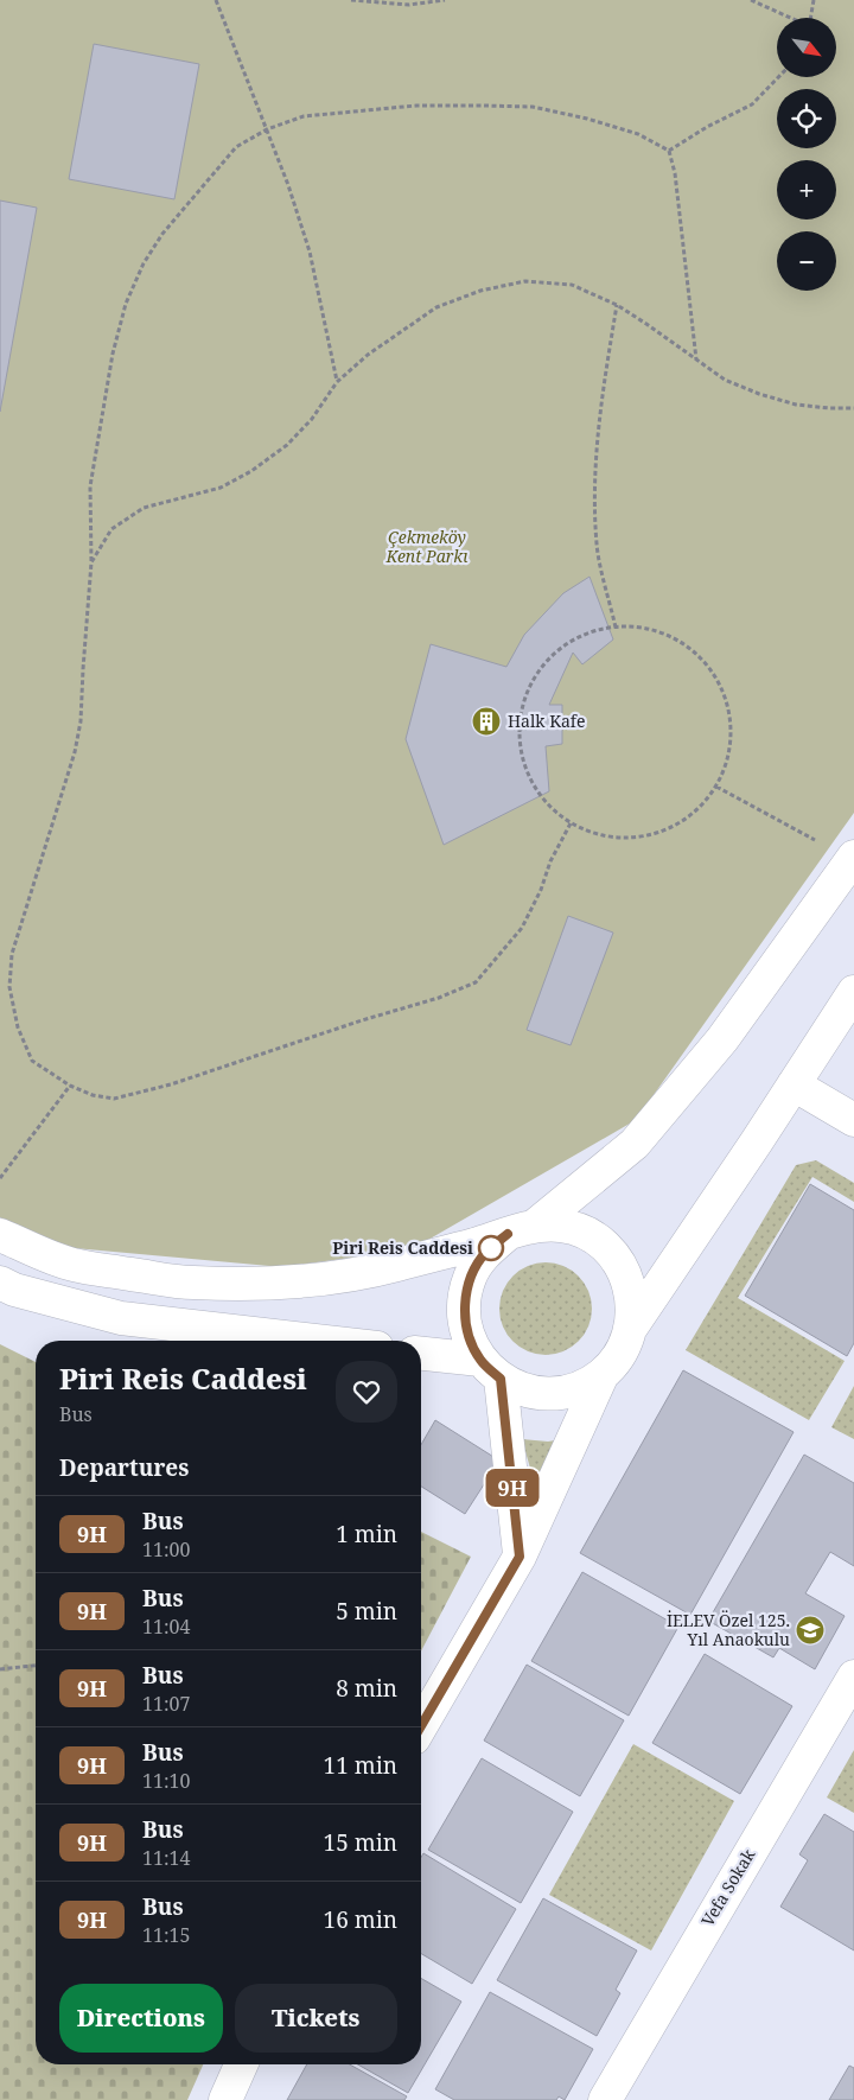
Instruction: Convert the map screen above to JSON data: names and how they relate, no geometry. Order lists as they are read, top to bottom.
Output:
{
  "streets": {
    "street": ["Vefa Sokak"]
  },
  "parks": ["Çekmeköy Kent Parkı"],
  "places": {
    "building": ["Halk Kafe"],
    "other": ["Piri Reis Caddesi"],
    "school or university": ["İELEV Özel 125. Yıl Anaokulu"]
  },
  "lines": ["bus line 9H"],
  "north": "bottom right",
  "page": {
    "on_map": "9H",
    "map_buttons": ["+", "−"],
    "heading": [
      ["Piri Reis Caddesi", "Bus"],
      "Departures"
    ],
    "list": [
      {
        "mark": "9H",
        "name": "Bus",
        "note": "11:00",
        "value": "1 min"
      },
      {
        "mark": "9H",
        "name": "Bus",
        "note": "11:04",
        "value": "5 min"
      },
      {
        "mark": "9H",
        "name": "Bus",
        "note": "11:07",
        "value": "8 min"
      },
      {
        "mark": "9H",
        "name": "Bus",
        "note": "11:10",
        "value": "11 min"
      },
      {
        "mark": "9H",
        "name": "Bus",
        "note": "11:14",
        "value": "15 min"
      },
      {
        "mark": "9H",
        "name": "Bus",
        "note": "11:15",
        "value": "16 min"
      }
    ],
    "buttons": ["Directions", "Tickets"]
  }
}
